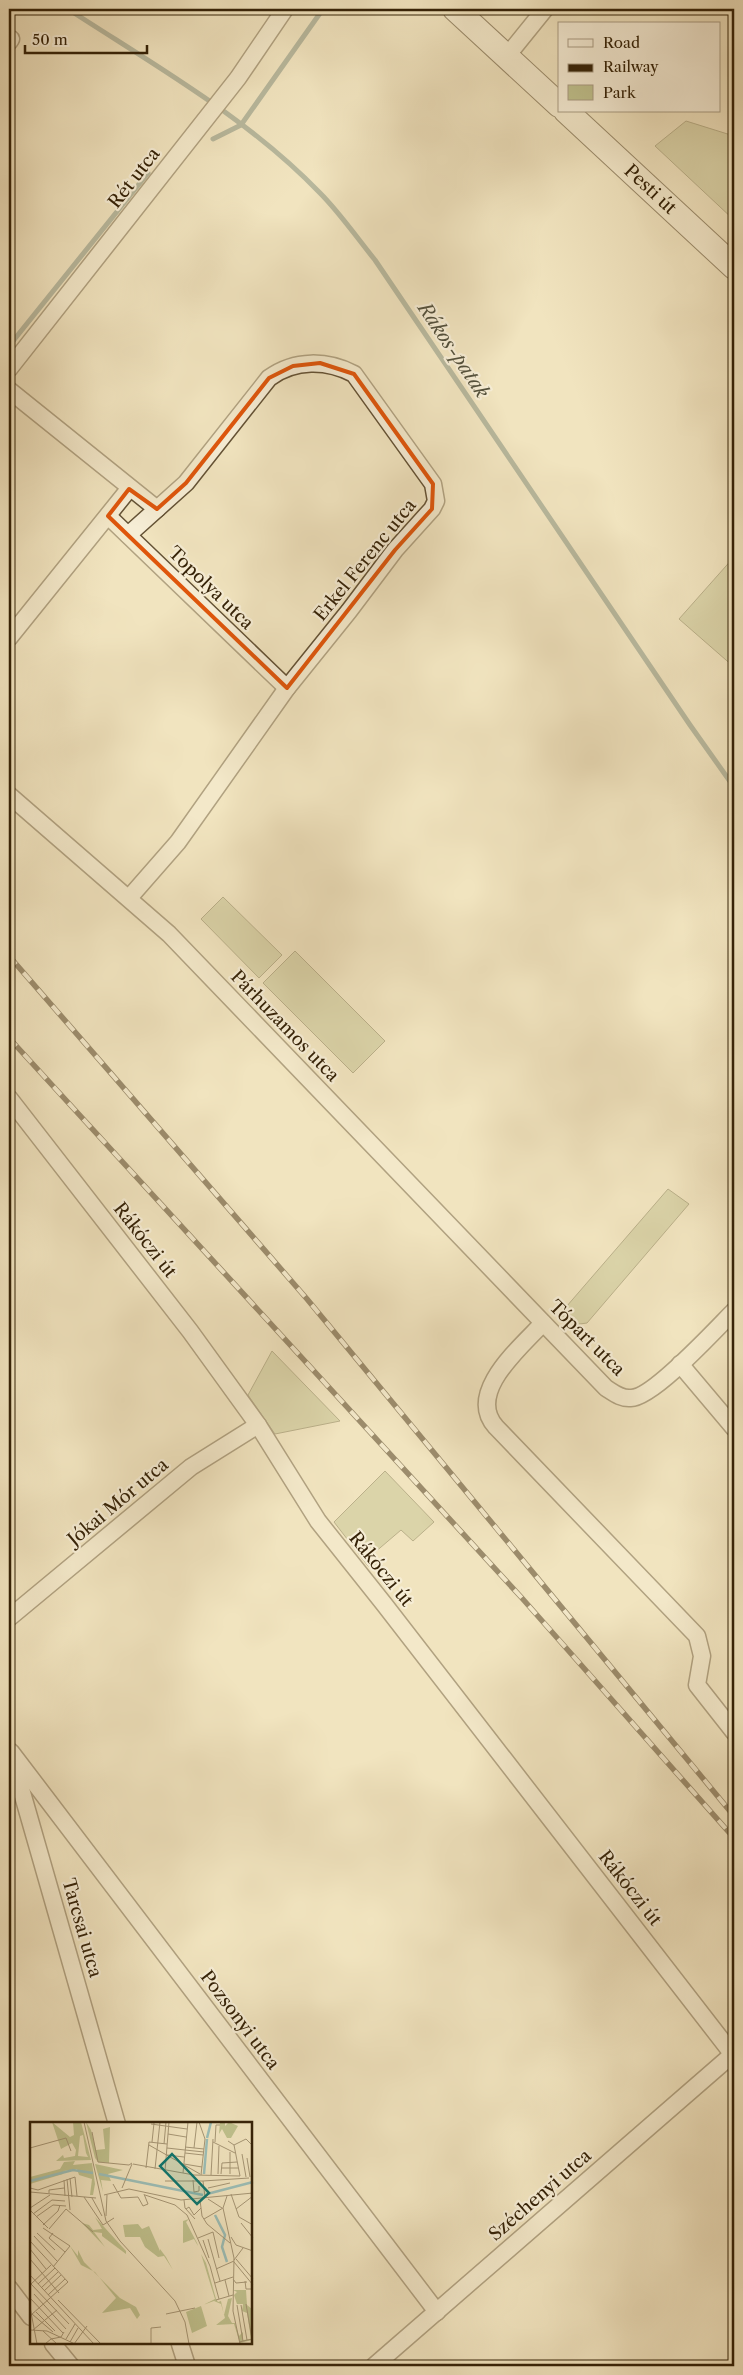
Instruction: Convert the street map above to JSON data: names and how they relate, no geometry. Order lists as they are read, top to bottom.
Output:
{
  "streets": {
    "main road": ["Pesti út"],
    "street": [
      "Rét utca",
      "Erkel Ferenc utca",
      "Topolya utca",
      "Párhuzamos utca",
      "Rákóczi út",
      "Tópart utca",
      "Jókai Mór utca",
      "Tarcsai utca",
      "Pozsonyi utca",
      "Széchenyi utca"
    ]
  },
  "crossings": [
    ["Erkel Ferenc utca", "Topolya utca"],
    ["Erkel Ferenc utca", "Párhuzamos utca"],
    ["Párhuzamos utca", "Tópart utca"],
    ["Rákóczi út", "Jókai Mór utca"],
    ["Rákóczi út", "Széchenyi utca"],
    ["Tarcsai utca", "Pozsonyi utca"],
    ["Pozsonyi utca", "Széchenyi utca"]
  ],
  "water": ["Rákos-patak"],
  "legend": ["Road", "Railway", "Park"],
  "scale_bar": "50 m"
}
